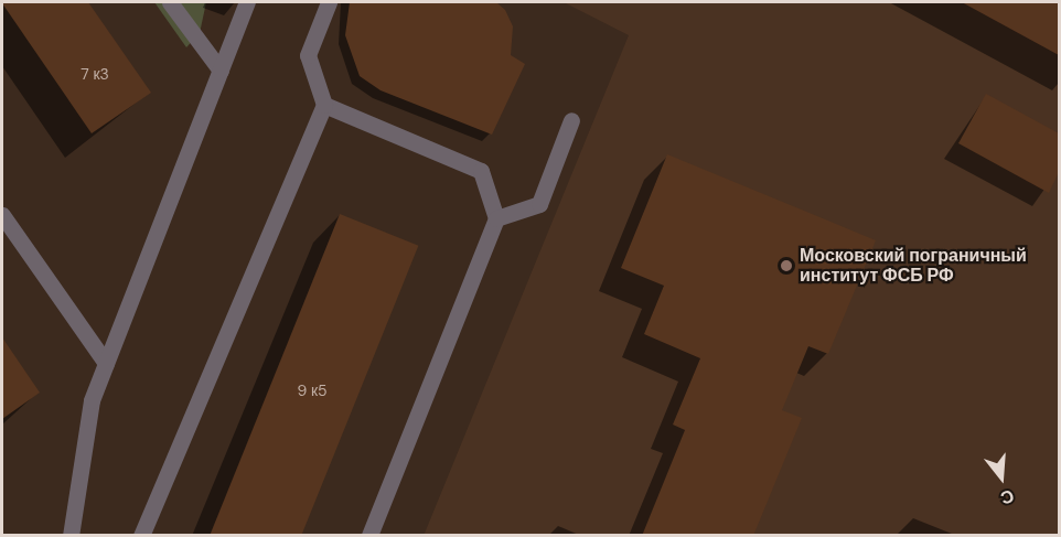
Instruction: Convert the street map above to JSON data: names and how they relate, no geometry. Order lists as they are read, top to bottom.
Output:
{
  "places": ["Московский пограничный институт ФСБ РФ"],
  "house_numbers": ["7 к3", "9 к5"],
  "north": "bottom"
}
